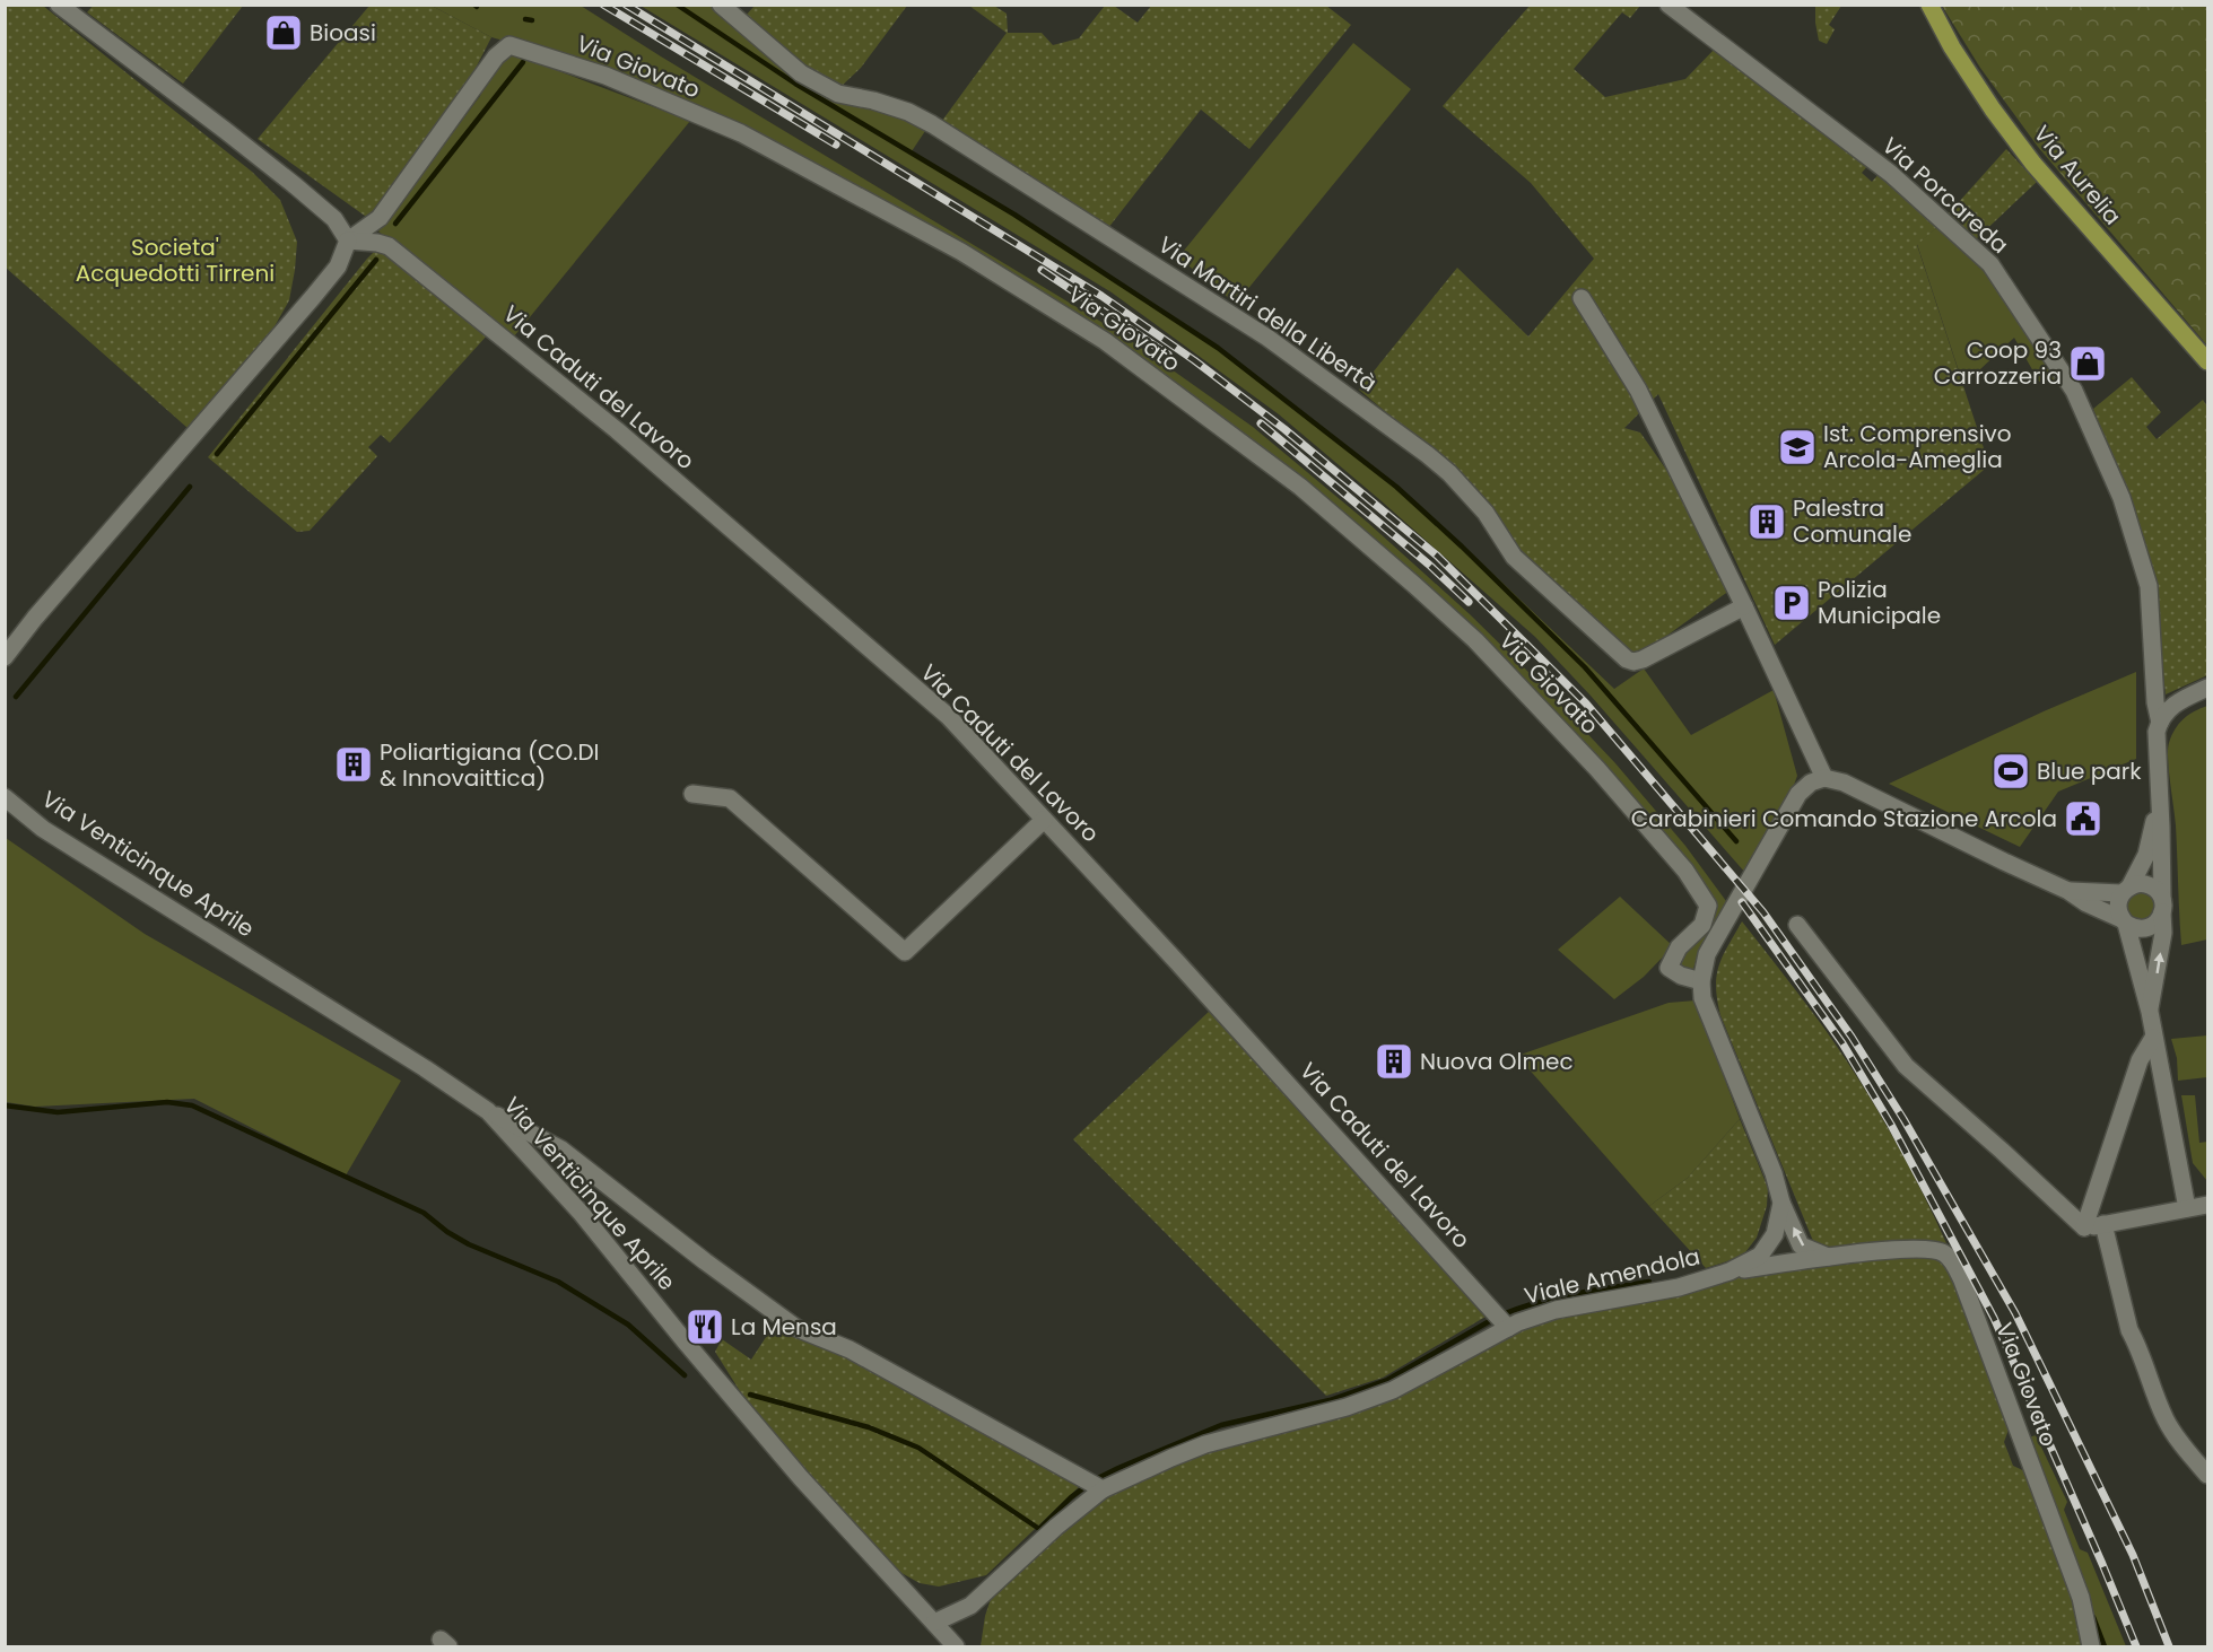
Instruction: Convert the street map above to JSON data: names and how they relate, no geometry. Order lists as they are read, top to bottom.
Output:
{
  "streets": {
    "main road": ["Via Aurelia"],
    "street": [
      "Via Giovato",
      "Via Porcareda",
      "Via Martiri della Libertà",
      "Via Caduti del Lavoro",
      "Via Venticinque Aprile",
      "Viale Amendola"
    ]
  },
  "crossings": [
    ["Via Giovato", "Via Caduti del Lavoro"],
    ["Via Giovato", "Viale Amendola"],
    ["Via Caduti del Lavoro", "Viale Amendola"],
    ["Via Venticinque Aprile", "Viale Amendola"]
  ],
  "parks": ["Societa' Acquedotti Tirreni"],
  "places": {
    "shop": ["Bioasi", "Coop 93 Carrozzeria"],
    "school or university": ["Ist. Comprensivo Arcola-Ameglia"],
    "building": ["Palestra Comunale", "Poliartigiana (CO.DI & Innovaittica)", "Nuova Olmec"],
    "parking": ["Polizia Municipale"],
    "sports": ["Blue park"],
    "public building": ["Carabinieri Comando Stazione Arcola"],
    "restaurant": ["La Mensa"]
  }
}
